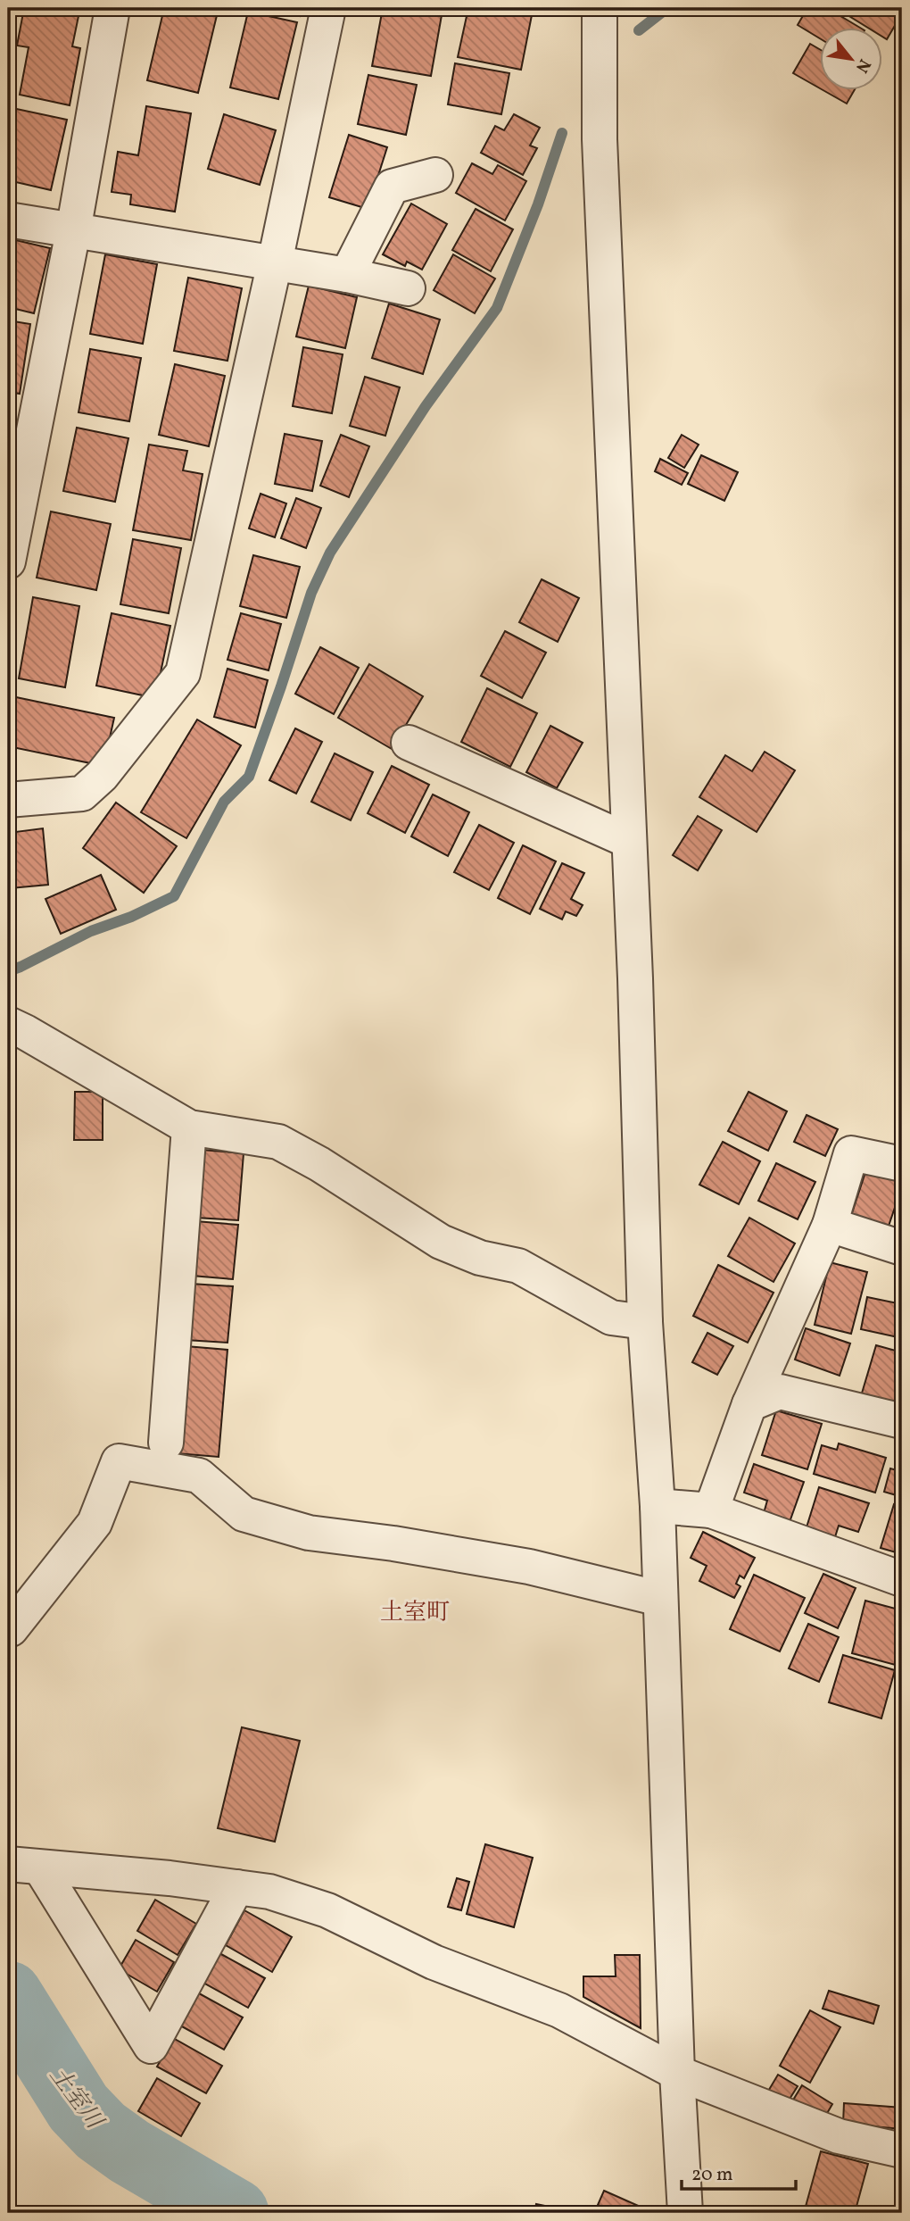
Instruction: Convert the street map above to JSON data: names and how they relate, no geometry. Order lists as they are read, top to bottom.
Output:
{
  "districts": ["土室町"],
  "water": ["土室川"],
  "scale_bar": "20 m",
  "north": "bottom right"
}
